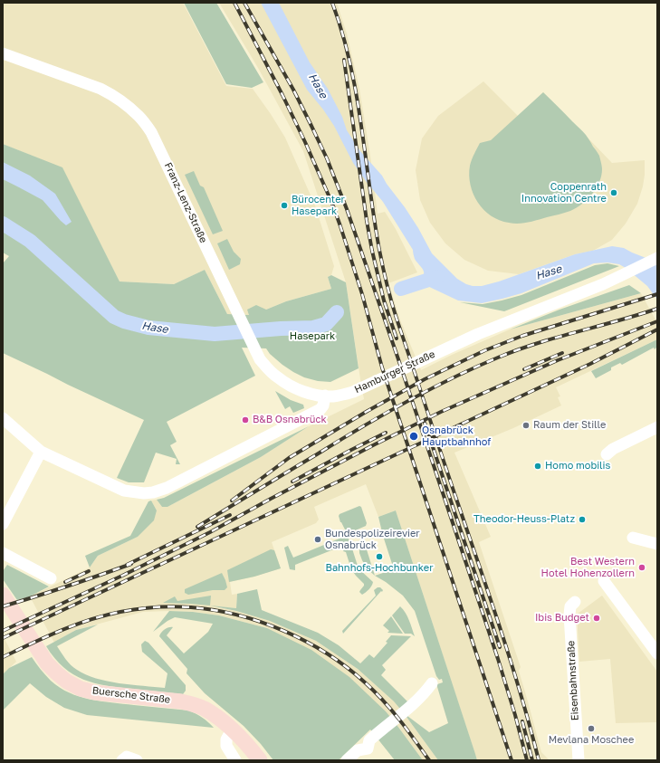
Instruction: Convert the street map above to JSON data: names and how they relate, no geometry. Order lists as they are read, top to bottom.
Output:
{
  "streets": {
    "main road": ["Buersche Straße"],
    "street": ["Franz-Lenz-Straße", "Hamburger Straße", "Eisenbahnstraße"]
  },
  "crossings": [
    ["Franz-Lenz-Straße", "Hamburger Straße"]
  ],
  "water": ["Hase"],
  "parks": ["Hasepark"],
  "places": [
    "Coppenrath Innovation Centre",
    "Bürocenter Hasepark",
    "B&B Osnabrück",
    "Raum der Stille",
    "Osnabrück Hauptbahnhof",
    "Homo mobilis",
    "Theodor-Heuss-Platz",
    "Bundespolizeirevier Osnabrück",
    "Bahnhofs-Hochbunker",
    "Best Western Hotel Hohenzollern",
    "Ibis Budget",
    "Mevlana Moschee"
  ]
}
